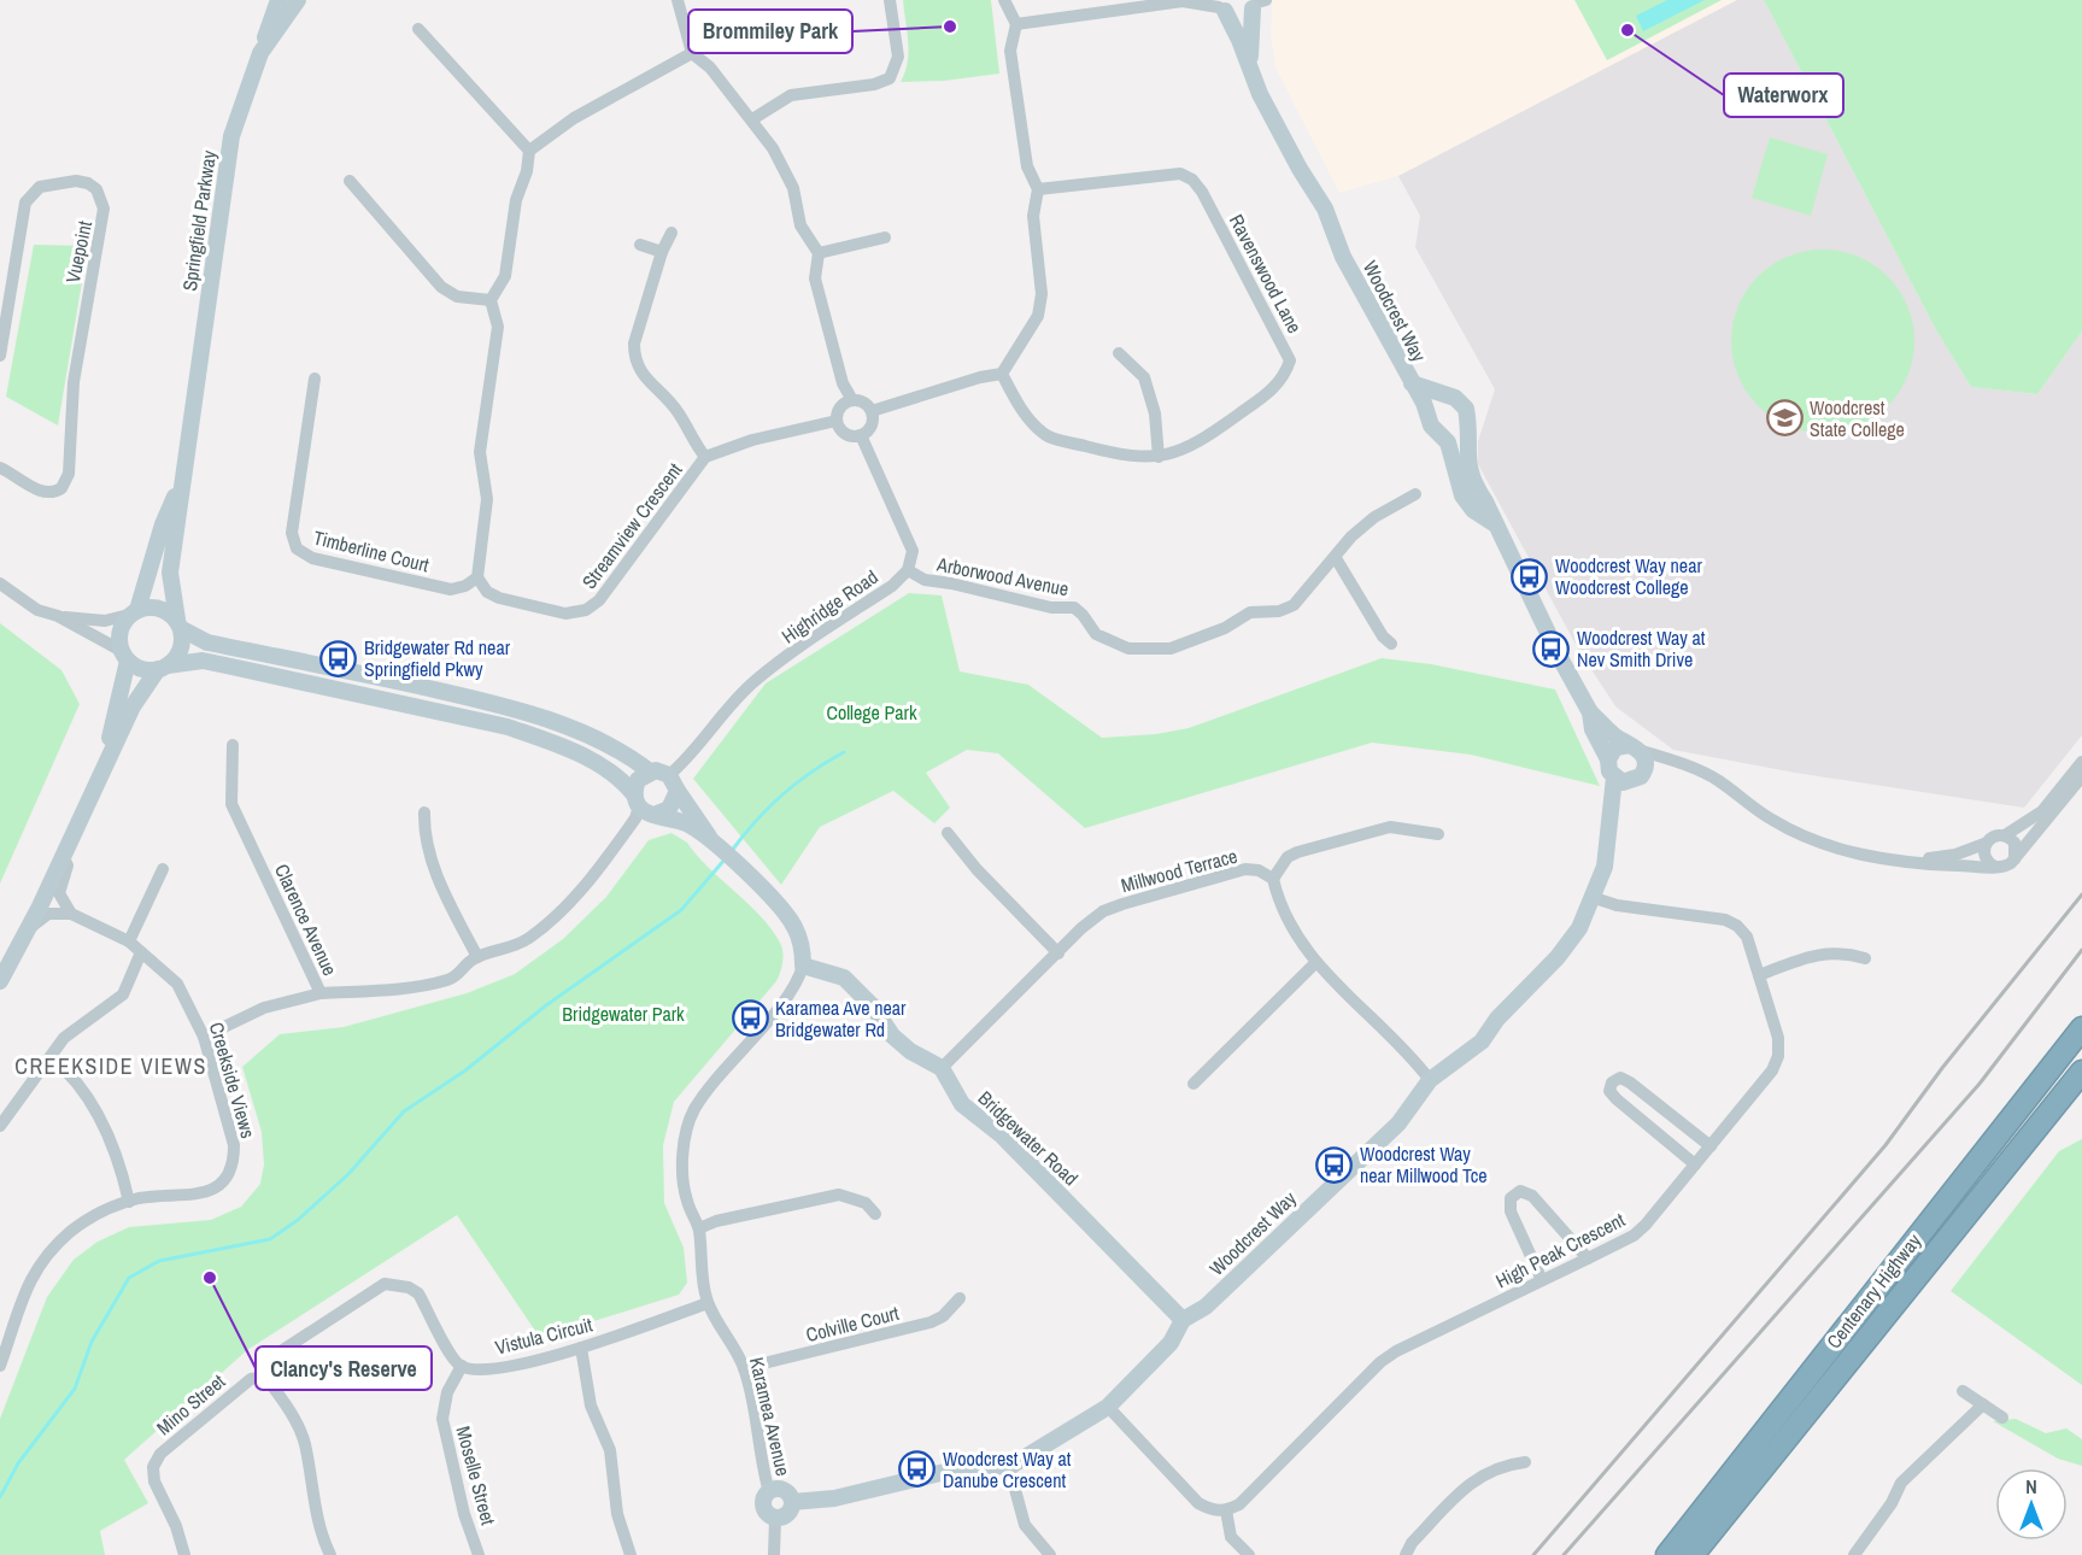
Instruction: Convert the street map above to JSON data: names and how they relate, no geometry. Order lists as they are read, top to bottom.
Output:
{
  "streets": {
    "highway": ["Centenary Highway"],
    "street": [
      "Springfield Parkway",
      "Vuepoint",
      "Ravenswood Lane",
      "Woodcrest Way",
      "Streamview Crescent",
      "Timberline Court",
      "Arborwood Avenue",
      "Highridge Road",
      "Millwood Terrace",
      "Clarence Avenue",
      "Creekside Views",
      "Bridgewater Road",
      "High Peak Crescent",
      "Colville Court",
      "Vistula Circuit",
      "Mino Street",
      "Karamea Avenue",
      "Moselle Street"
    ]
  },
  "crossings": [
    ["Woodcrest Way", "Bridgewater Road"],
    ["Woodcrest Way", "High Peak Crescent"],
    ["Streamview Crescent", "Timberline Court"],
    ["Streamview Crescent", "Highridge Road"],
    ["Arborwood Avenue", "Highridge Road"],
    ["Millwood Terrace", "Bridgewater Road"],
    ["Colville Court", "Karamea Avenue"],
    ["Vistula Circuit", "Karamea Avenue"],
    ["Vistula Circuit", "Moselle Street"]
  ],
  "districts": ["CREEKSIDE VIEWS"],
  "parks": ["College Park", "Bridgewater Park"],
  "places": {
    "other": ["Brommiley Park", "Waterworx", "Clancy's Reserve"],
    "school or university": ["Woodcrest State College"],
    "bus stop": [
      "Woodcrest Way near Woodcrest College",
      "Woodcrest Way at Nev Smith Drive",
      "Bridgewater Rd near Springfield Pkwy",
      "Karamea Ave near Bridgewater Rd",
      "Woodcrest Way near Millwood Tce",
      "Woodcrest Way at Danube Crescent"
    ]
  },
  "north": "top"
}
